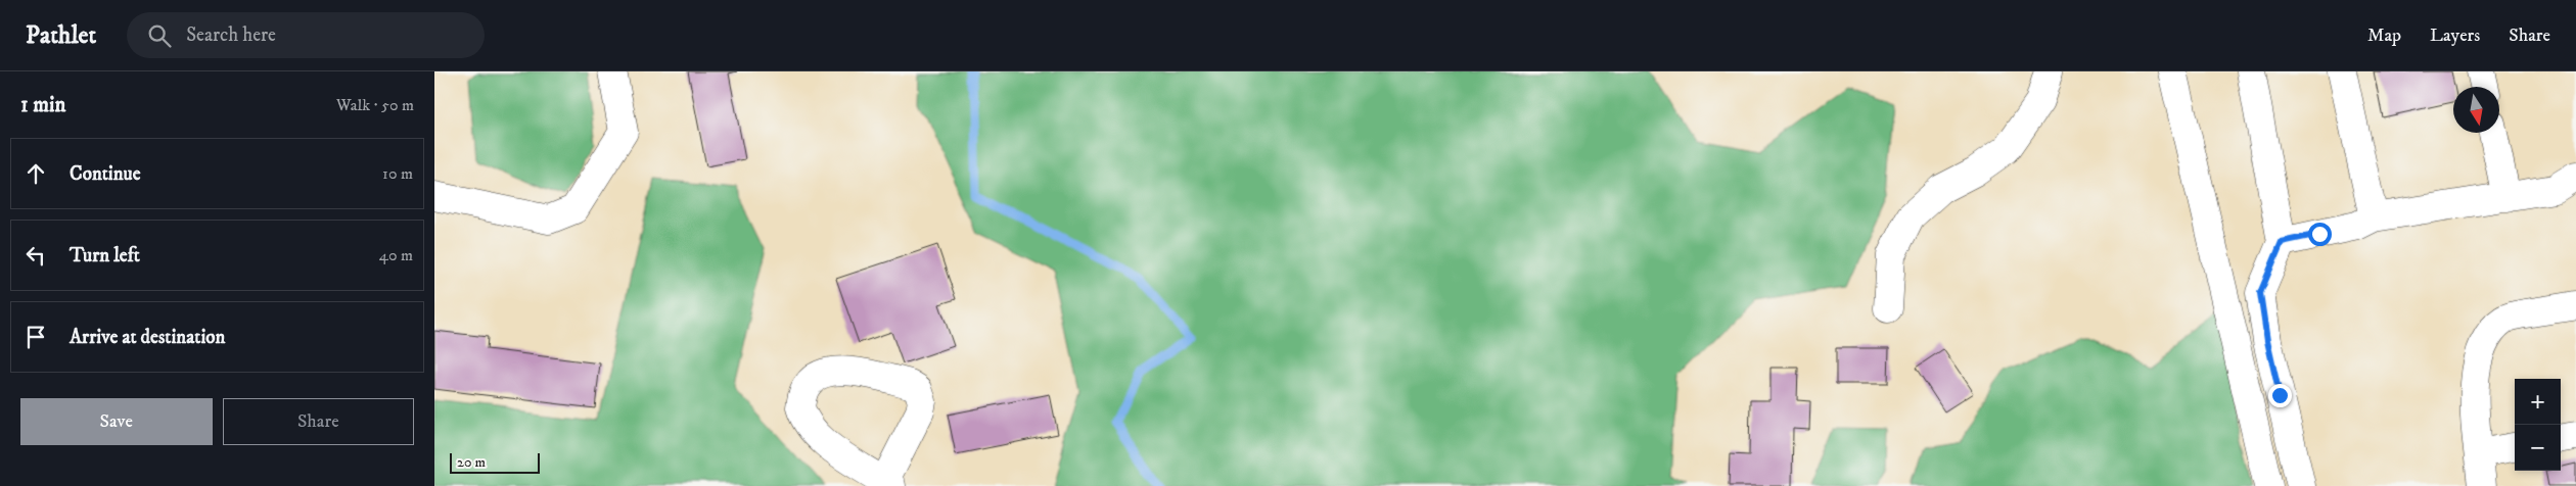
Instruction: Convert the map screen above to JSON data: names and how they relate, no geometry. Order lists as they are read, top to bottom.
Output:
{
  "scale_bar": "20 m",
  "north": "bottom",
  "page": {
    "header": "Pathlet",
    "search": "Search here",
    "nav": ["Map", "Layers", "Share"],
    "heading": ["1 min", "Walk · 50 m"],
    "list": [
      ["Continue", "10 m"],
      ["Turn left", "40 m"],
      "Arrive at destination"
    ],
    "map_buttons": ["+", "−"],
    "buttons": ["Save", "Share"],
    "scale": "20 m"
  }
}
